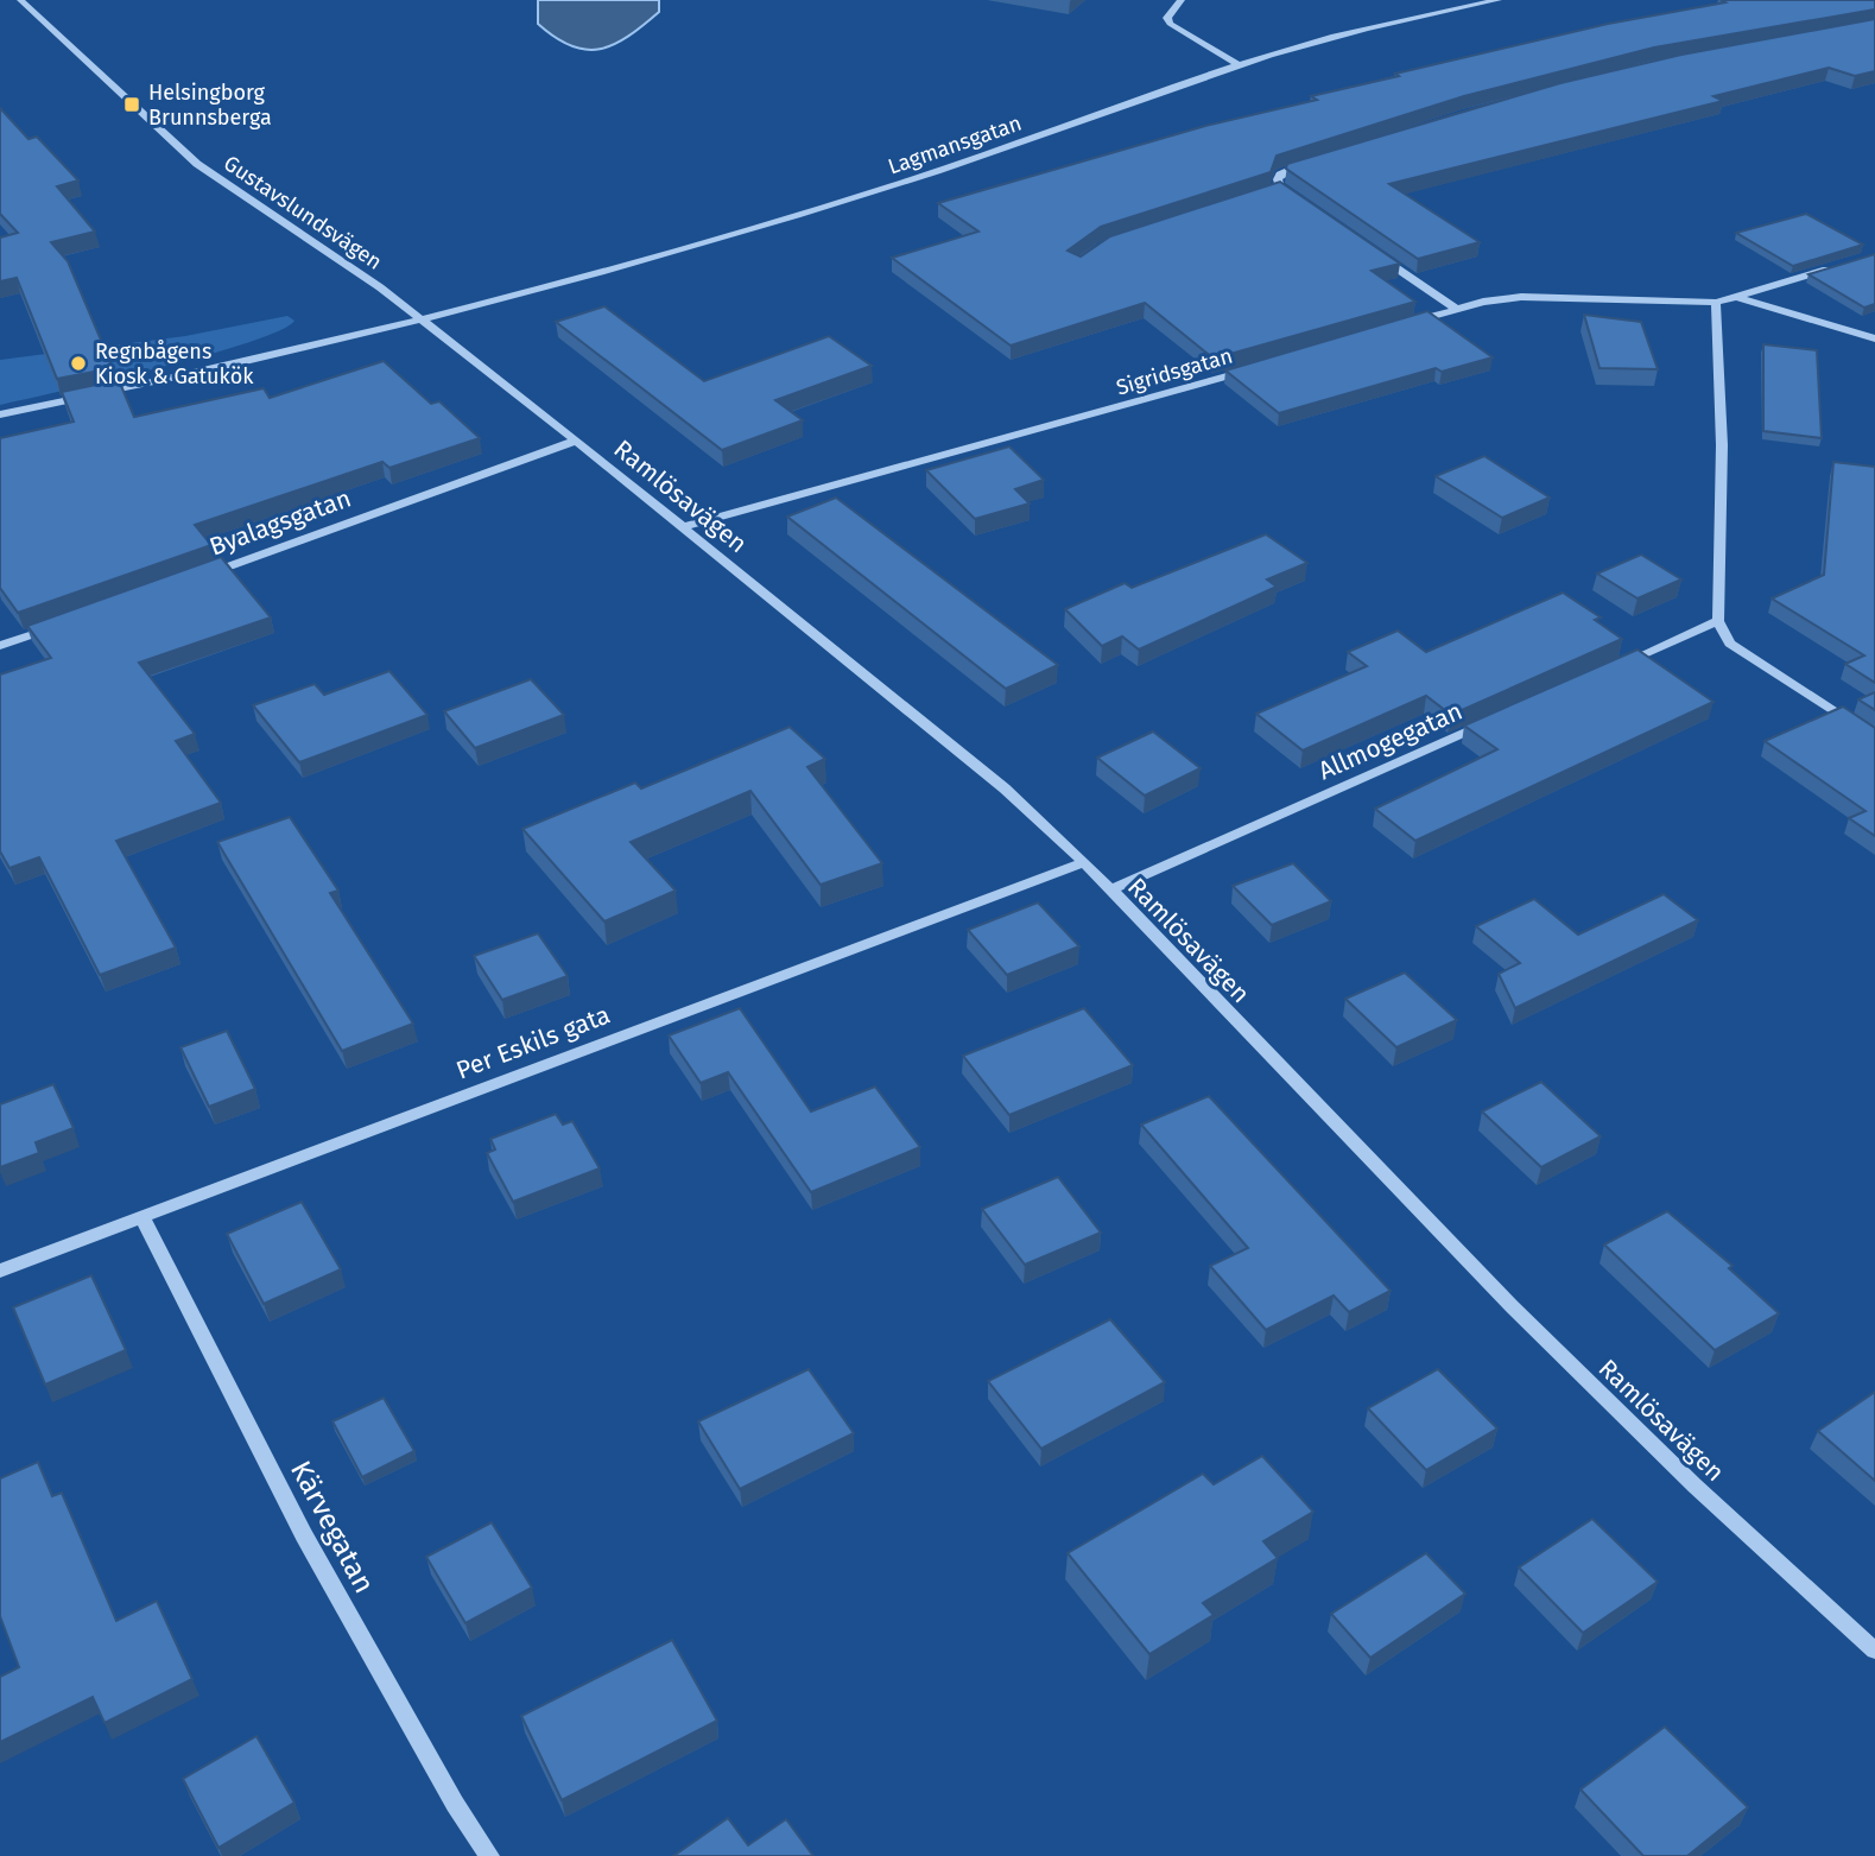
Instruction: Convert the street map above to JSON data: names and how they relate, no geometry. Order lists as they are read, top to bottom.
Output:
{
  "streets": {
    "street": [
      "Lagmansgatan",
      "Gustavslundsvägen",
      "Sigridsgatan",
      "Ramlösavägen",
      "Byalagsgatan",
      "Allmogegatan",
      "Per Eskils gata",
      "Kärvegatan"
    ]
  },
  "crossings": [
    ["Lagmansgatan", "Gustavslundsvägen"],
    ["Lagmansgatan", "Ramlösavägen"],
    ["Gustavslundsvägen", "Ramlösavägen"],
    ["Sigridsgatan", "Ramlösavägen"],
    ["Ramlösavägen", "Byalagsgatan"],
    ["Ramlösavägen", "Allmogegatan"],
    ["Ramlösavägen", "Per Eskils gata"],
    ["Per Eskils gata", "Kärvegatan"]
  ],
  "places": {
    "transit": ["Helsingborg Brunnsberga"],
    "other": ["Regnbågens Kiosk & Gatukök"]
  }
}
